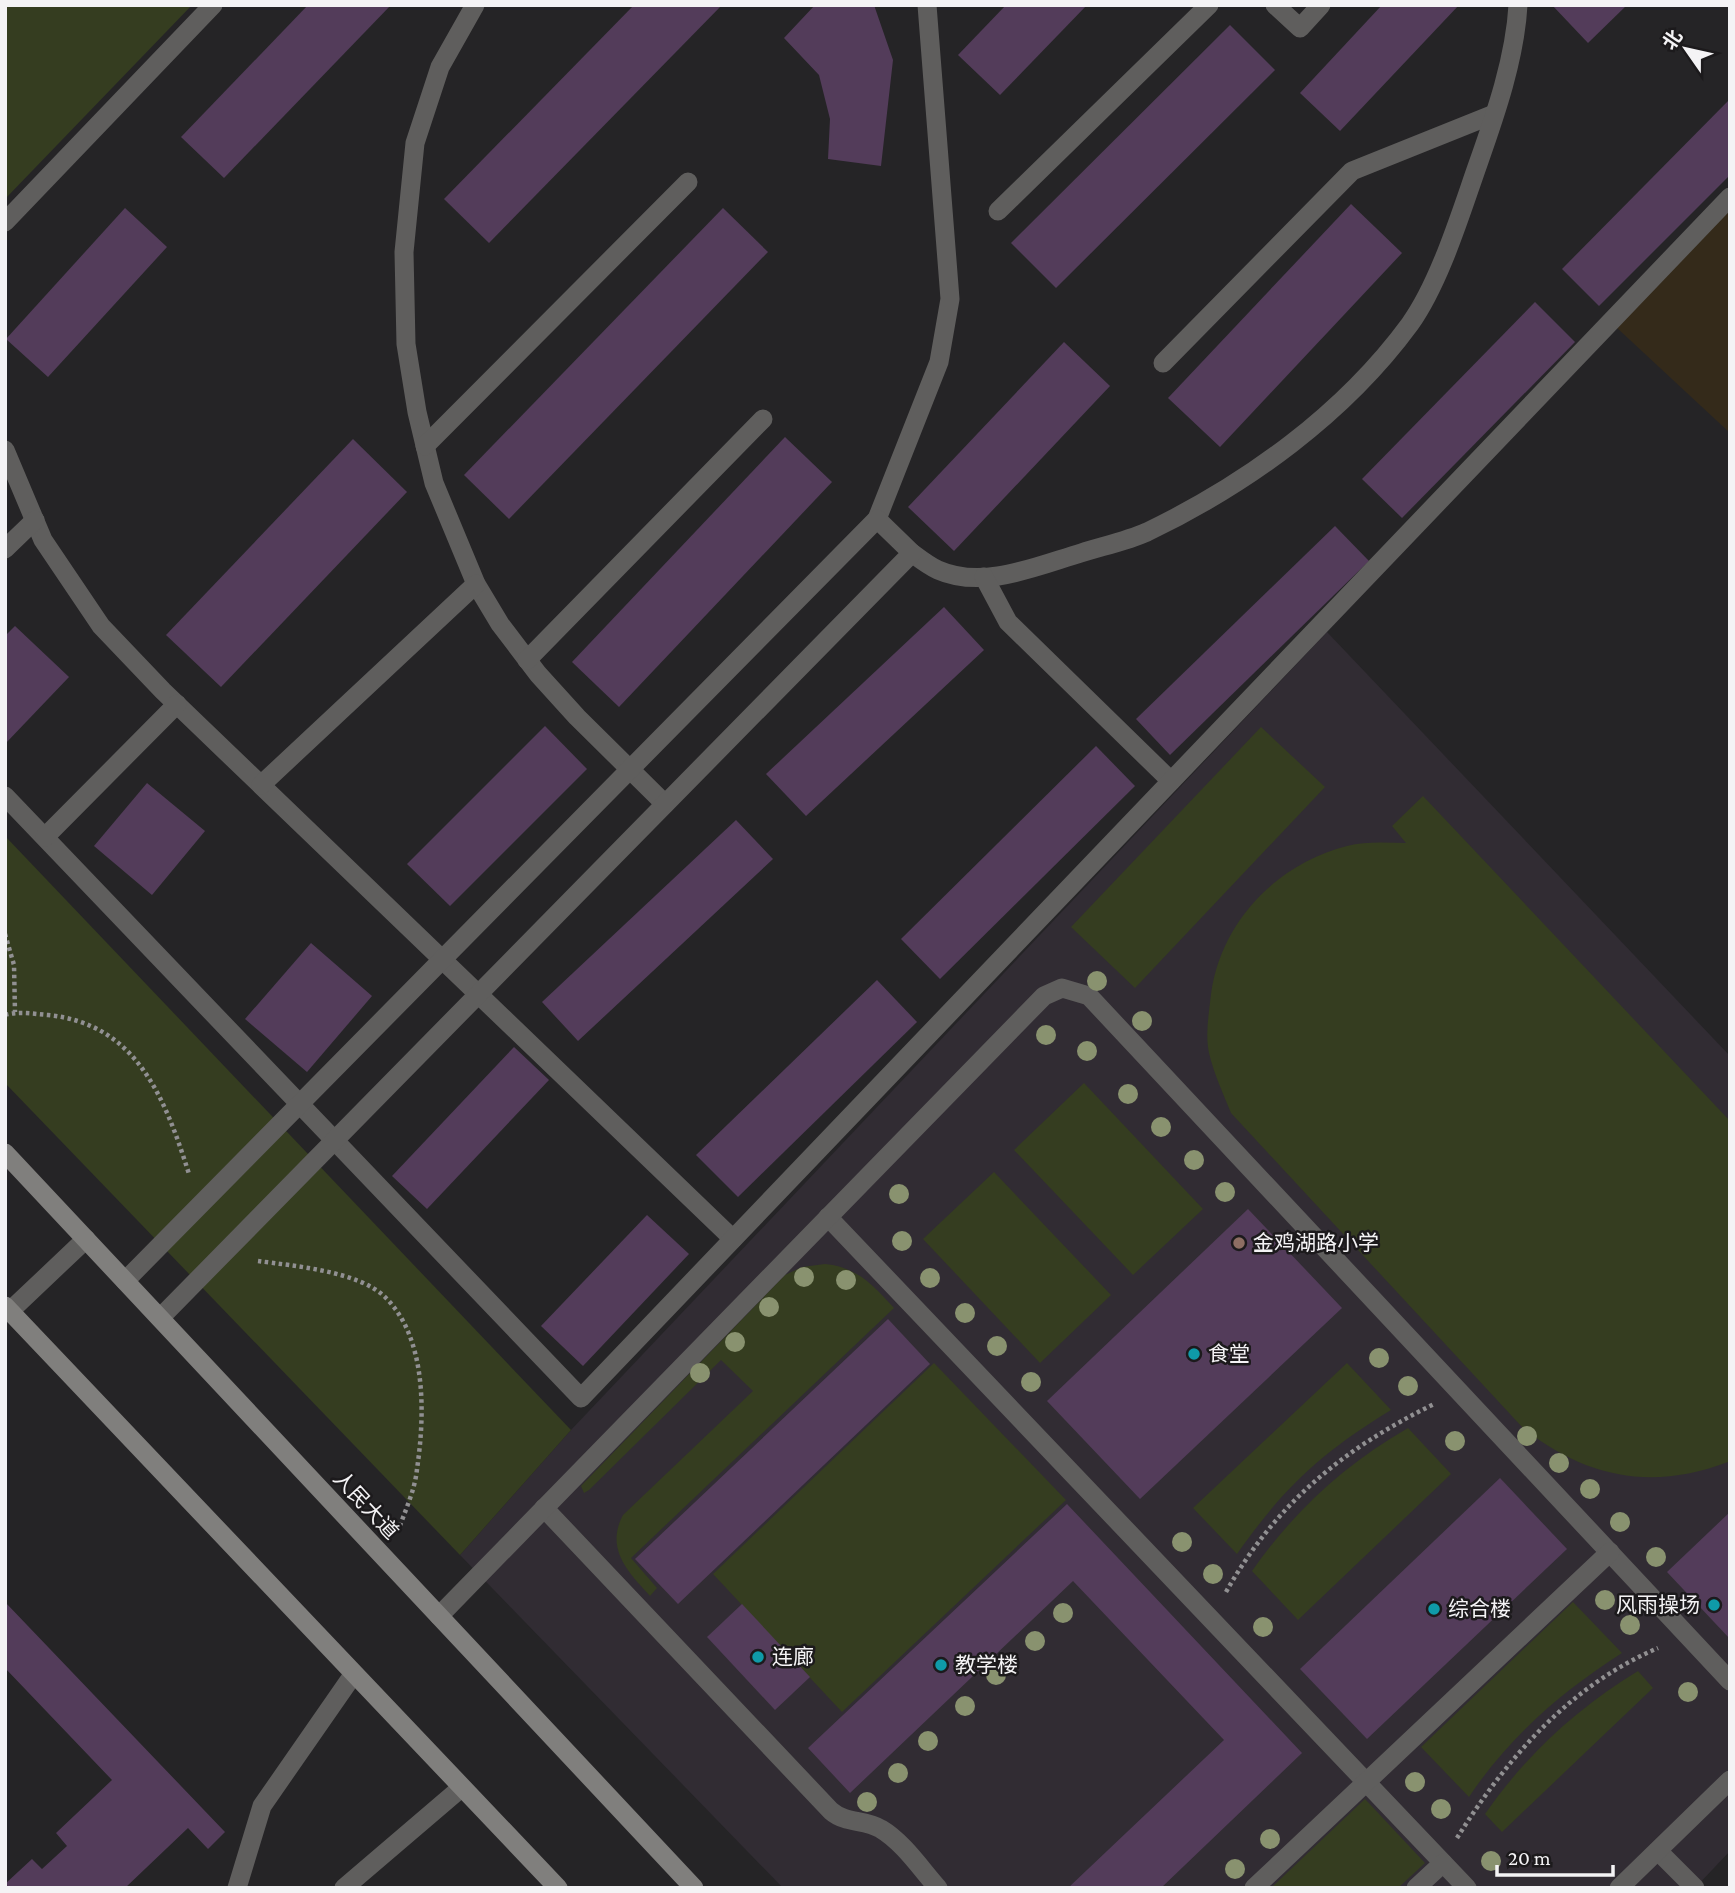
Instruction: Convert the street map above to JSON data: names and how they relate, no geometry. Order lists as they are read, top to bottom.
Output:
{
  "streets": {
    "main road": ["人民大道"]
  },
  "places": [
    "金鸡湖路小学",
    "食堂",
    "风雨操场",
    "综合楼",
    "连廊",
    "教学楼"
  ],
  "scale_bar": "20 m",
  "north": "top left"
}
